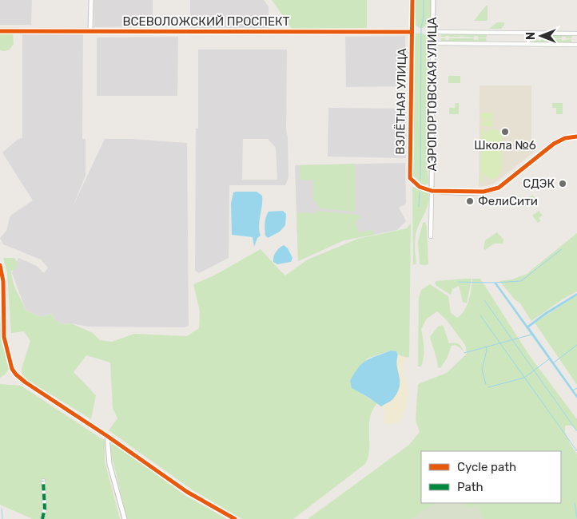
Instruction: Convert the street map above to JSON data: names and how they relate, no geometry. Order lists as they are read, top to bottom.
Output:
{
  "streets": {
    "street": ["ВСЕВОЛОЖСКИЙ ПРОСПЕКТ", "АЭРОПОРТОВСКАЯ УЛИЦА", "ВЗЛЁТНАЯ УЛИЦА"]
  },
  "crossings": [
    ["ВСЕВОЛОЖСКИЙ ПРОСПЕКТ", "ВЗЛЁТНАЯ УЛИЦА"],
    ["АЭРОПОРТОВСКАЯ УЛИЦА", "ВЗЛЁТНАЯ УЛИЦА"]
  ],
  "places": ["Школа №6", "СДЭК", "ФелиСити"],
  "legend": ["Cycle path", "Path"],
  "north": "left"
}
